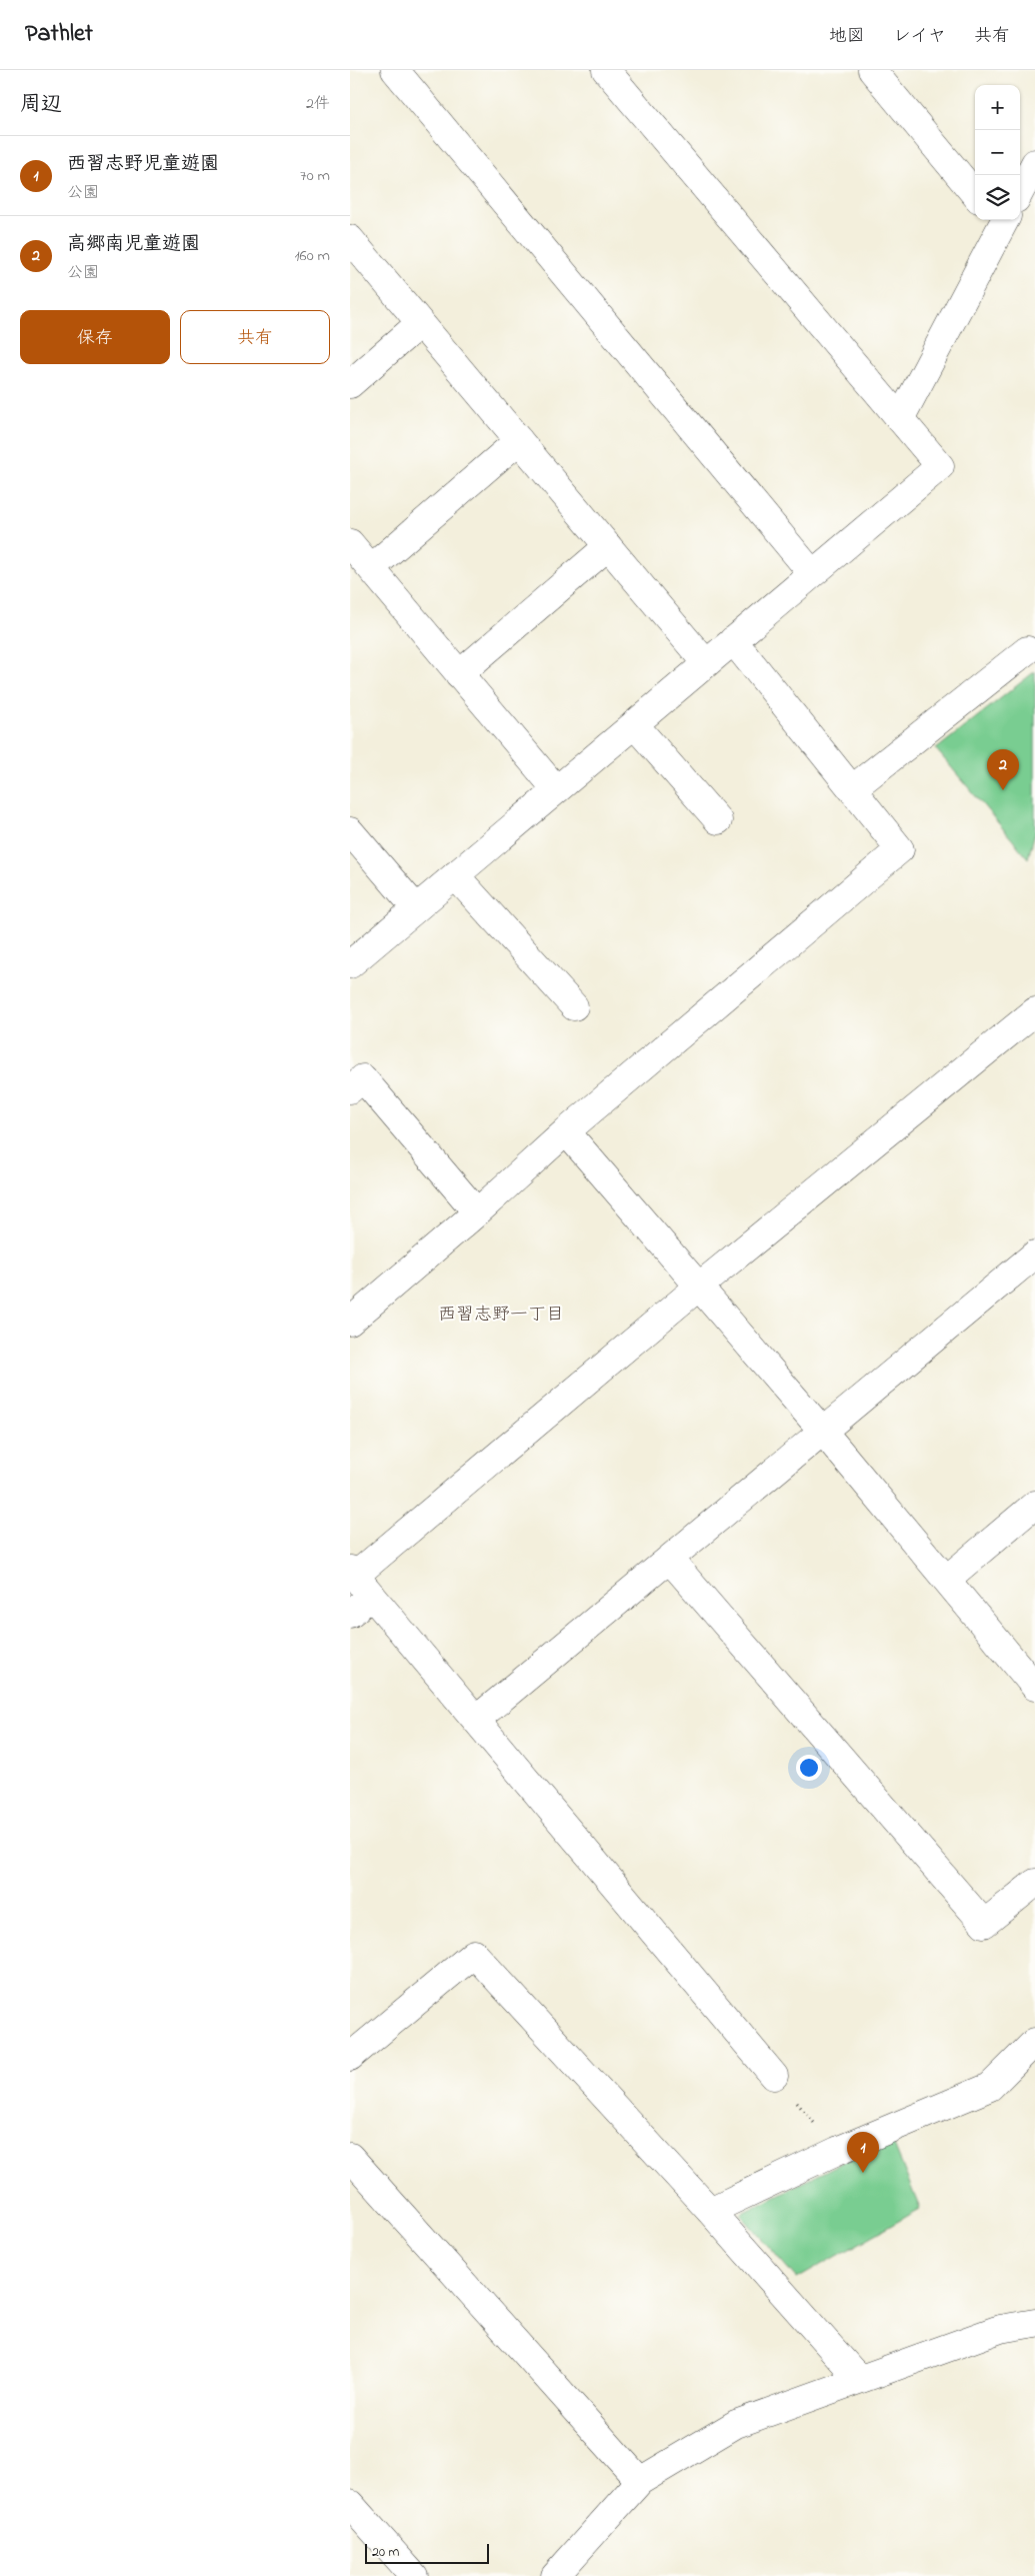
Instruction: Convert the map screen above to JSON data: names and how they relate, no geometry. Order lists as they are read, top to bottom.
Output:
{
  "districts": ["西習志野一丁目"],
  "scale_bar": "20 m",
  "page": {
    "header": "Pathlet",
    "nav": ["地図", "レイヤ", "共有"],
    "heading": ["周辺", "2件"],
    "map_buttons": ["+", "−"],
    "list": [
      {
        "mark": "1",
        "name": "西習志野児童遊園",
        "note": "公園",
        "value": "70 m"
      },
      {
        "mark": "2",
        "name": "高郷南児童遊園",
        "note": "公園",
        "value": "160 m"
      }
    ],
    "buttons": ["保存", "共有"],
    "pins": ["2", "1"],
    "scale": "20 m"
  }
}
